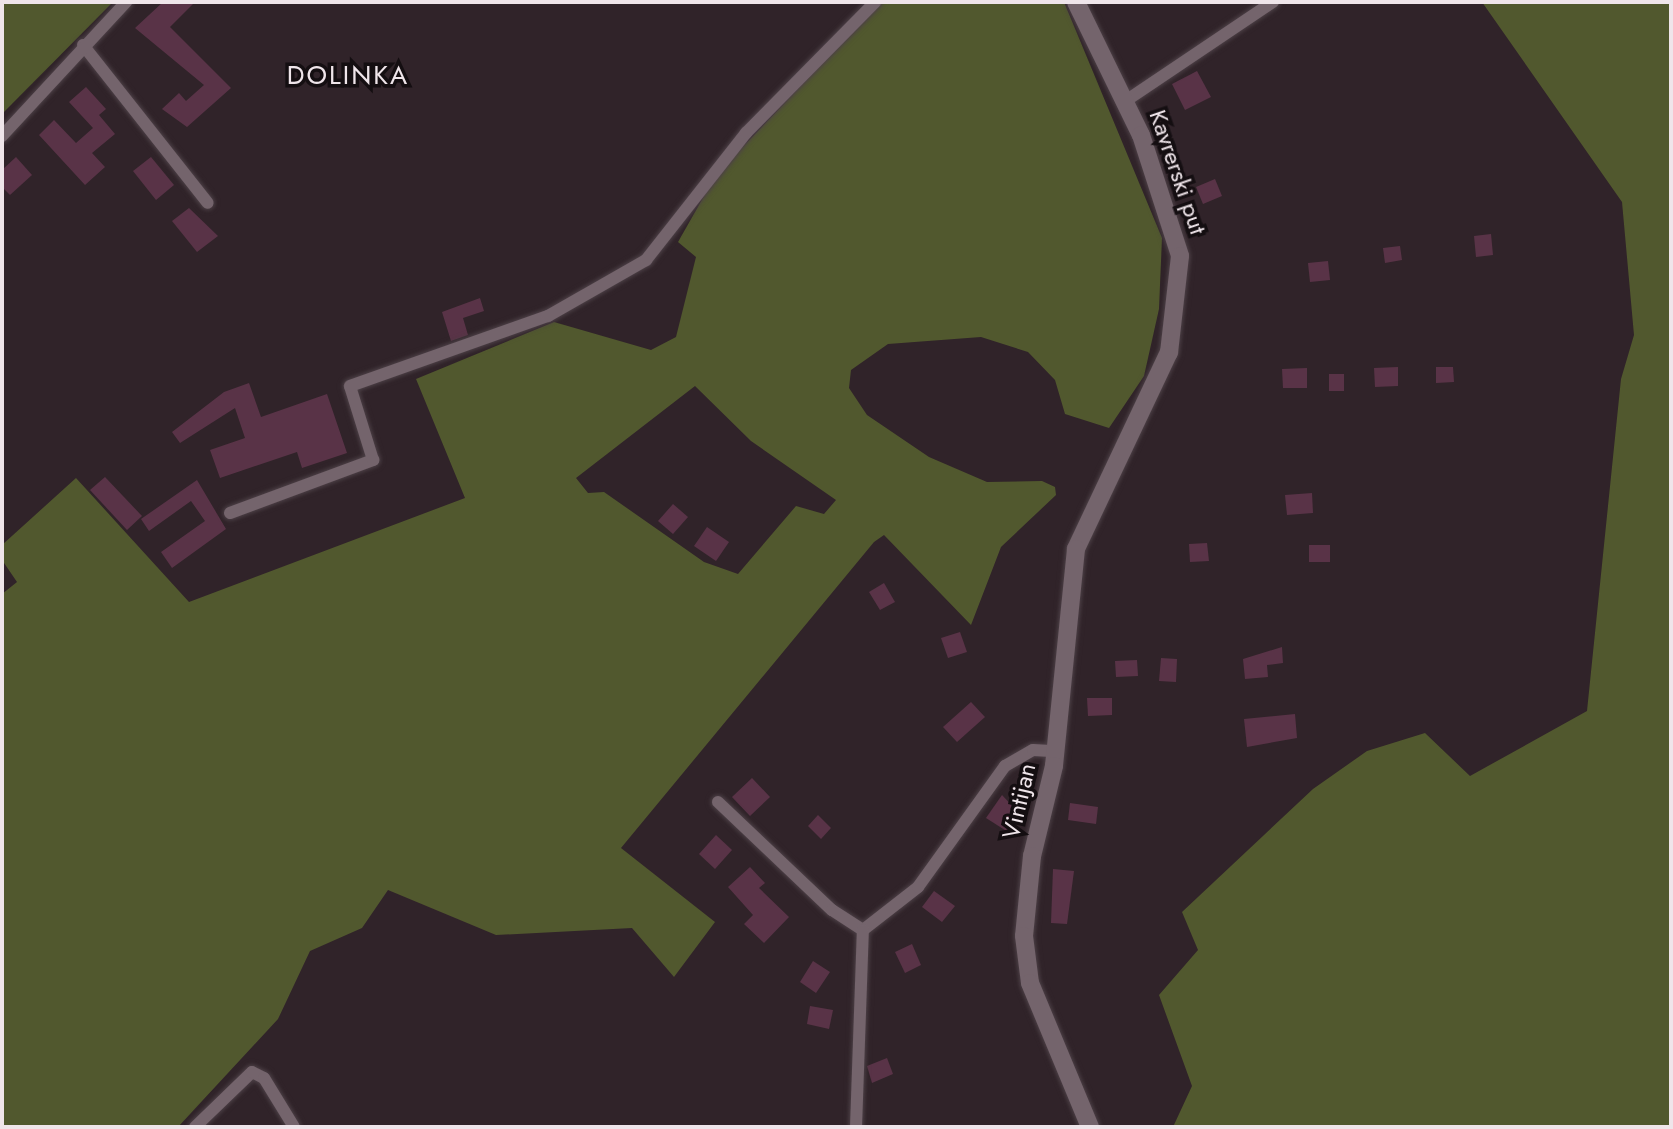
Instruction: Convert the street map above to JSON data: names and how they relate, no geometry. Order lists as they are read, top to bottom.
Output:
{
  "streets": {
    "main road": ["Kavrerski put", "Vintijan"]
  },
  "crossings": [
    ["Kavrerski put", "Vintijan"]
  ],
  "districts": ["DOLINKA"]
}
